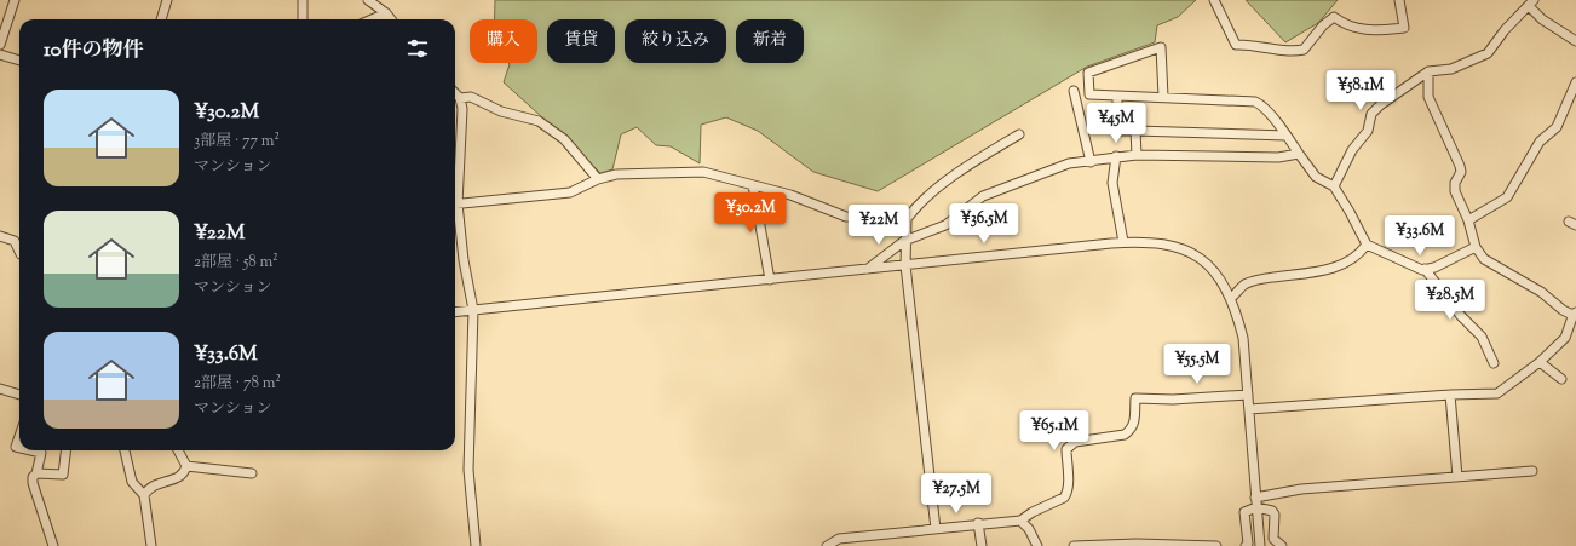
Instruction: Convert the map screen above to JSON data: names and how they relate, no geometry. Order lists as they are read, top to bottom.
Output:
{
  "page": {
    "chip": [
      "購入",
      "賃貸",
      "絞り込み",
      "新着"
    ],
    "heading": "10件の物件",
    "price": [
      "¥58.1M",
      "¥45M",
      "¥30.2M",
      "¥36.5M",
      "¥22M",
      "¥33.6M",
      "¥28.5M",
      "¥55.5M",
      "¥65.1M",
      "¥27.5M"
    ],
    "list": [
      {
        "name": "¥30.2M",
        "note": "3部屋 · 77 m² · マンション"
      },
      {
        "name": "¥22M",
        "note": "2部屋 · 58 m² · マンション"
      },
      {
        "name": "¥33.6M",
        "note": "2部屋 · 78 m² · マンション"
      }
    ]
  }
}
